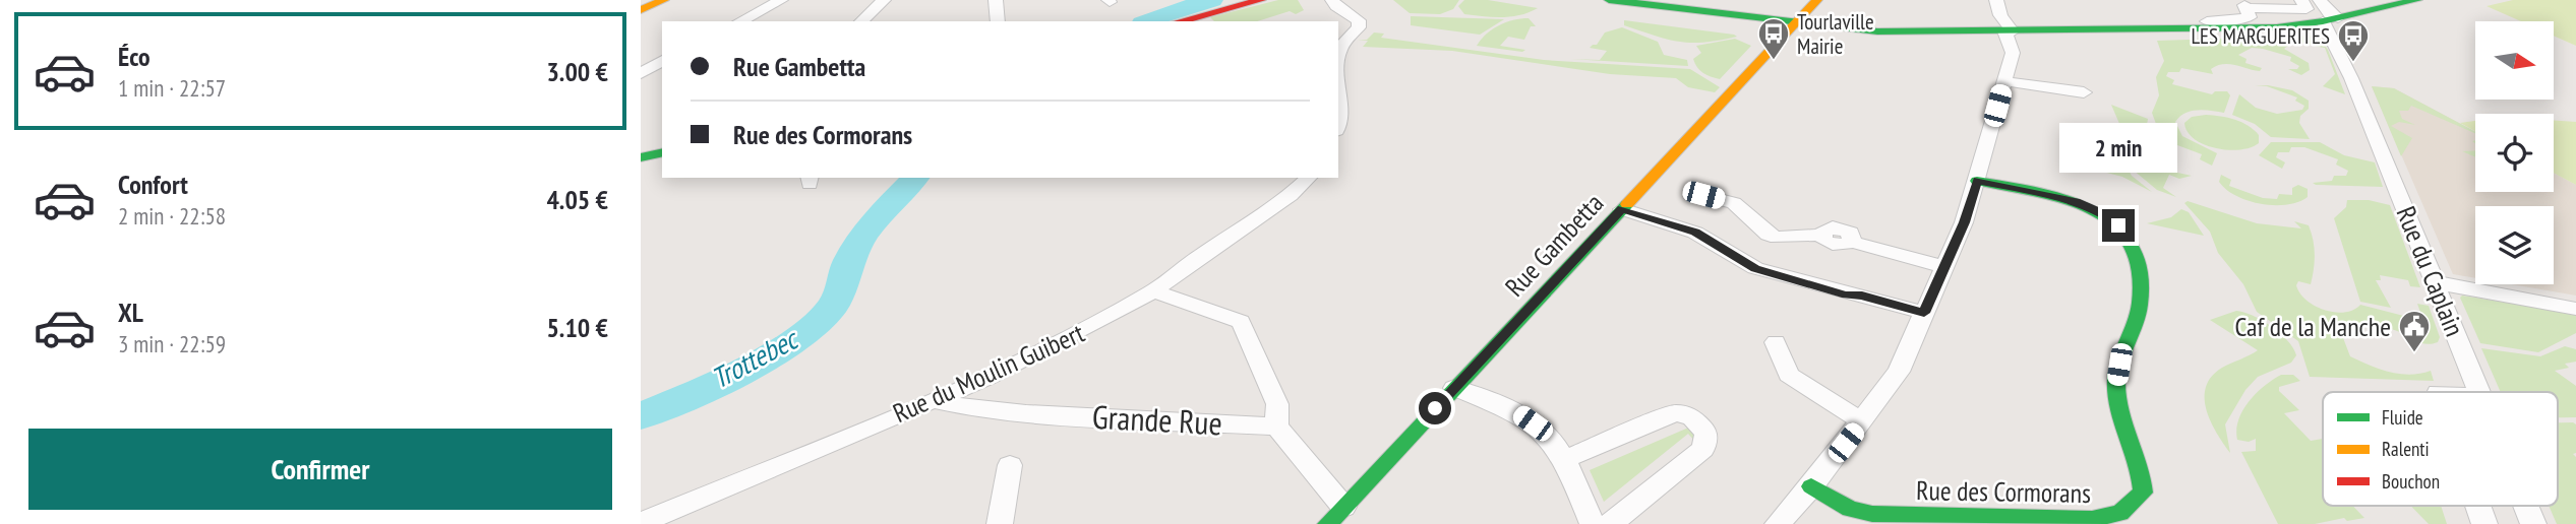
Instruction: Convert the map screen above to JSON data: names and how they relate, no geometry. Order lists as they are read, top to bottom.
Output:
{
  "streets": {
    "street": [
      "Rue Gambetta",
      "Rue du Caplain",
      "Rue du Moulin Guibert",
      "Grande Rue",
      "Rue des Cormorans"
    ]
  },
  "crossings": [
    ["Rue du Moulin Guibert", "Grande Rue"]
  ],
  "water": ["Trottebec"],
  "places": {
    "bus stop": ["Tourlaville Mairie", "LES MARGUERITES"],
    "public building": ["Caf de la Manche"]
  },
  "legend": ["Fluide", "Ralenti", "Bouchon"],
  "north": "right",
  "page": {
    "list": [
      {
        "name": "Éco",
        "note": "1 min · 22:57",
        "value": "3.00 €"
      },
      {
        "name": "Confort",
        "note": "2 min · 22:58",
        "value": "4.05 €"
      },
      {
        "name": "XL",
        "note": "3 min · 22:59",
        "value": "5.10 €"
      }
    ],
    "banner": ["Rue Gambetta", "Rue des Cormorans"],
    "bubble": "2 min",
    "buttons": "Confirmer"
  }
}
